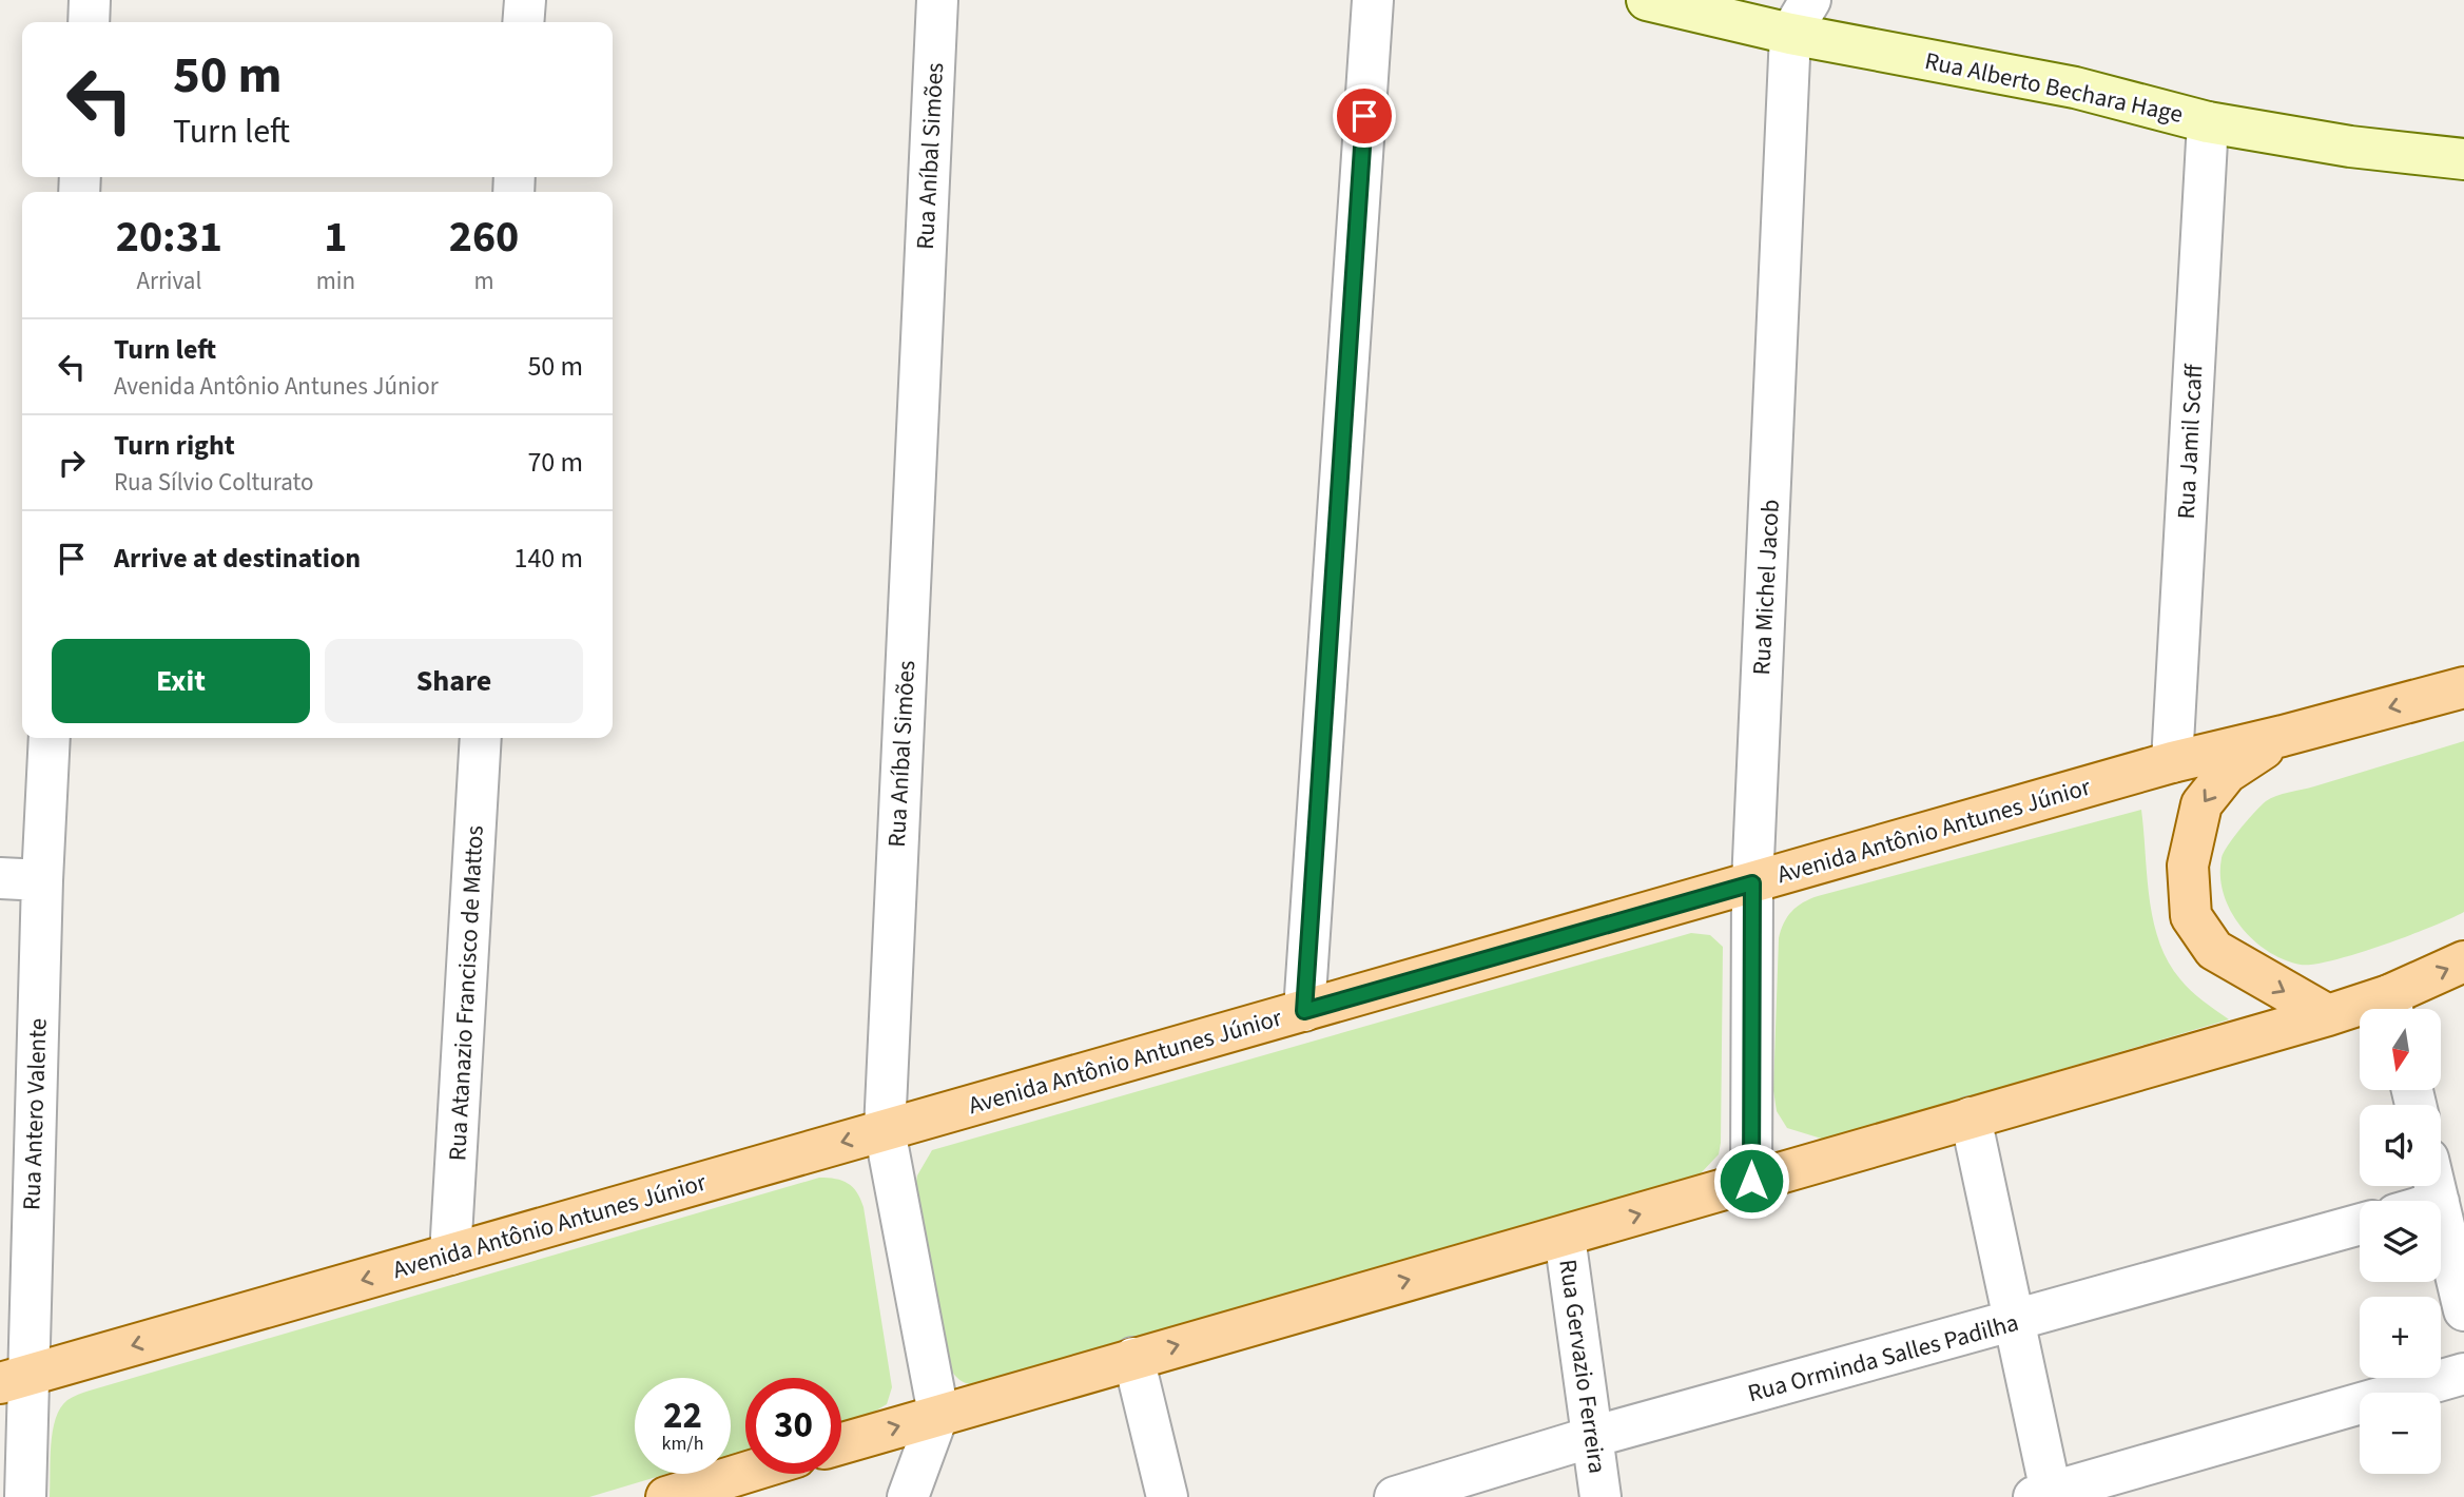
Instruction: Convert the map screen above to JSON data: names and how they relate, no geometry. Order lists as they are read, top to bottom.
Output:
{
  "streets": {
    "main road": ["Avenida Antônio Antunes Júnior"],
    "street": [
      "Rua Alberto Bechara Hage",
      "Rua Aníbal Simões",
      "Rua Jamil Scaff",
      "Rua Michel Jacob",
      "Rua Atanazio Francisco de Mattos",
      "Rua Antero Valente",
      "Rua Orminda Salles Padilha",
      "Rua Gervazio Ferreira"
    ]
  },
  "crossings": [
    ["Rua Alberto Bechara Hage", "Rua Jamil Scaff"],
    ["Rua Alberto Bechara Hage", "Rua Michel Jacob"],
    ["Rua Aníbal Simões", "Avenida Antônio Antunes Júnior"],
    ["Rua Jamil Scaff", "Avenida Antônio Antunes Júnior"],
    ["Rua Michel Jacob", "Avenida Antônio Antunes Júnior"],
    ["Avenida Antônio Antunes Júnior", "Rua Atanazio Francisco de Mattos"],
    ["Avenida Antônio Antunes Júnior", "Rua Antero Valente"],
    ["Rua Orminda Salles Padilha", "Rua Gervazio Ferreira"]
  ],
  "one_way": ["Avenida Antônio Antunes Júnior"],
  "north": "bottom",
  "page": {
    "turn": ["50 m", "Turn left"],
    "eta": [
      "20:31",
      "Arrival",
      "1",
      "min",
      "260",
      "m"
    ],
    "list": [
      {
        "name": "Turn left",
        "note": "Avenida Antônio Antunes Júnior",
        "value": "50 m"
      },
      {
        "name": "Turn right",
        "note": "Rua Sílvio Colturato",
        "value": "70 m"
      },
      {
        "name": "Arrive at destination",
        "value": "140 m"
      }
    ],
    "buttons": ["Exit", "Share"],
    "map_buttons": ["+", "−"],
    "speed": "22 km/h",
    "limit": "30"
  }
}
